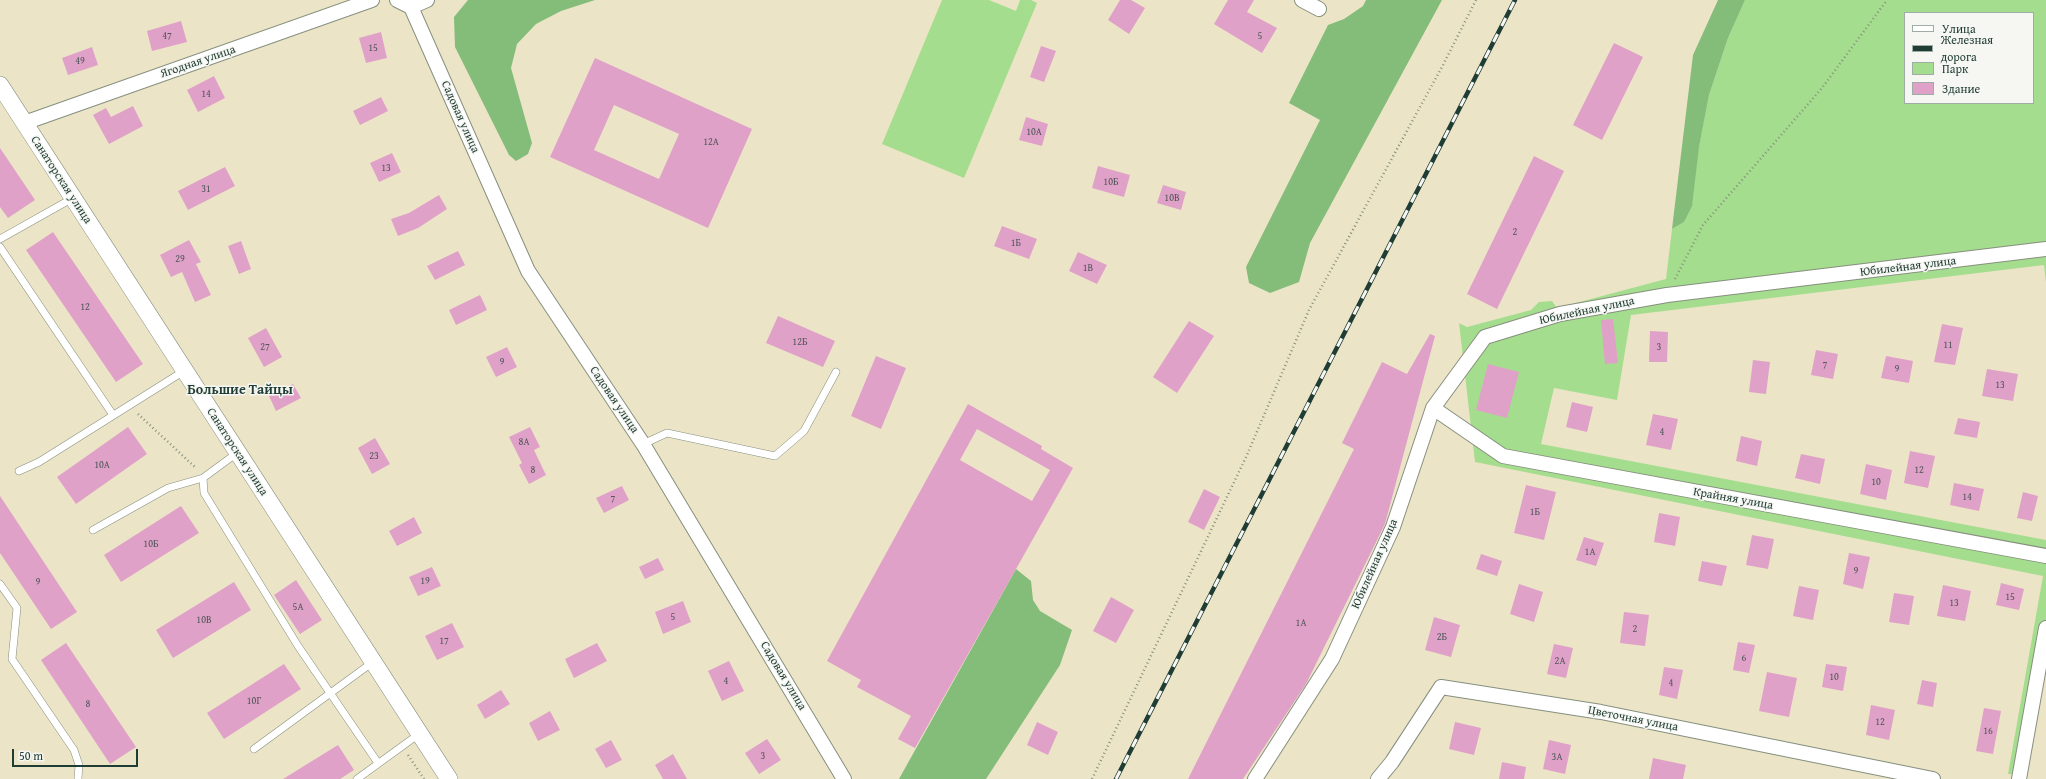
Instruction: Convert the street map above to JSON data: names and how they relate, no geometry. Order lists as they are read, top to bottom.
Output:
{
  "streets": {
    "street": [
      "Ягодная улица",
      "Садовая улица",
      "Санаторская улица",
      "Юбилейная улица",
      "Крайняя улица",
      "Цветочная улица"
    ]
  },
  "crossings": [
    ["Ягодная улица", "Санаторская улица"],
    ["Юбилейная улица", "Крайняя улица"]
  ],
  "districts": ["Большие Тайцы"],
  "house_numbers": [
    "47",
    "5",
    "15",
    "49",
    "14",
    "10А",
    "12А",
    "13",
    "10Б",
    "31",
    "10В",
    "2",
    "1Б",
    "29",
    "1В",
    "12",
    "12Б",
    "11",
    "27",
    "3",
    "9",
    "7",
    "9",
    "13",
    "4",
    "8А",
    "23",
    "10А",
    "8",
    "12",
    "10",
    "14",
    "7",
    "1Б",
    "10Б",
    "1А",
    "9",
    "19",
    "9",
    "15",
    "13",
    "5А",
    "5",
    "10В",
    "1А",
    "2",
    "2Б",
    "17",
    "6",
    "2А",
    "10",
    "4",
    "4",
    "10Г",
    "8",
    "12",
    "16",
    "3",
    "3А"
  ],
  "legend": [
    "Улица",
    "Железная дорога",
    "Парк",
    "Здание"
  ],
  "scale_bar": "50 m"
}
